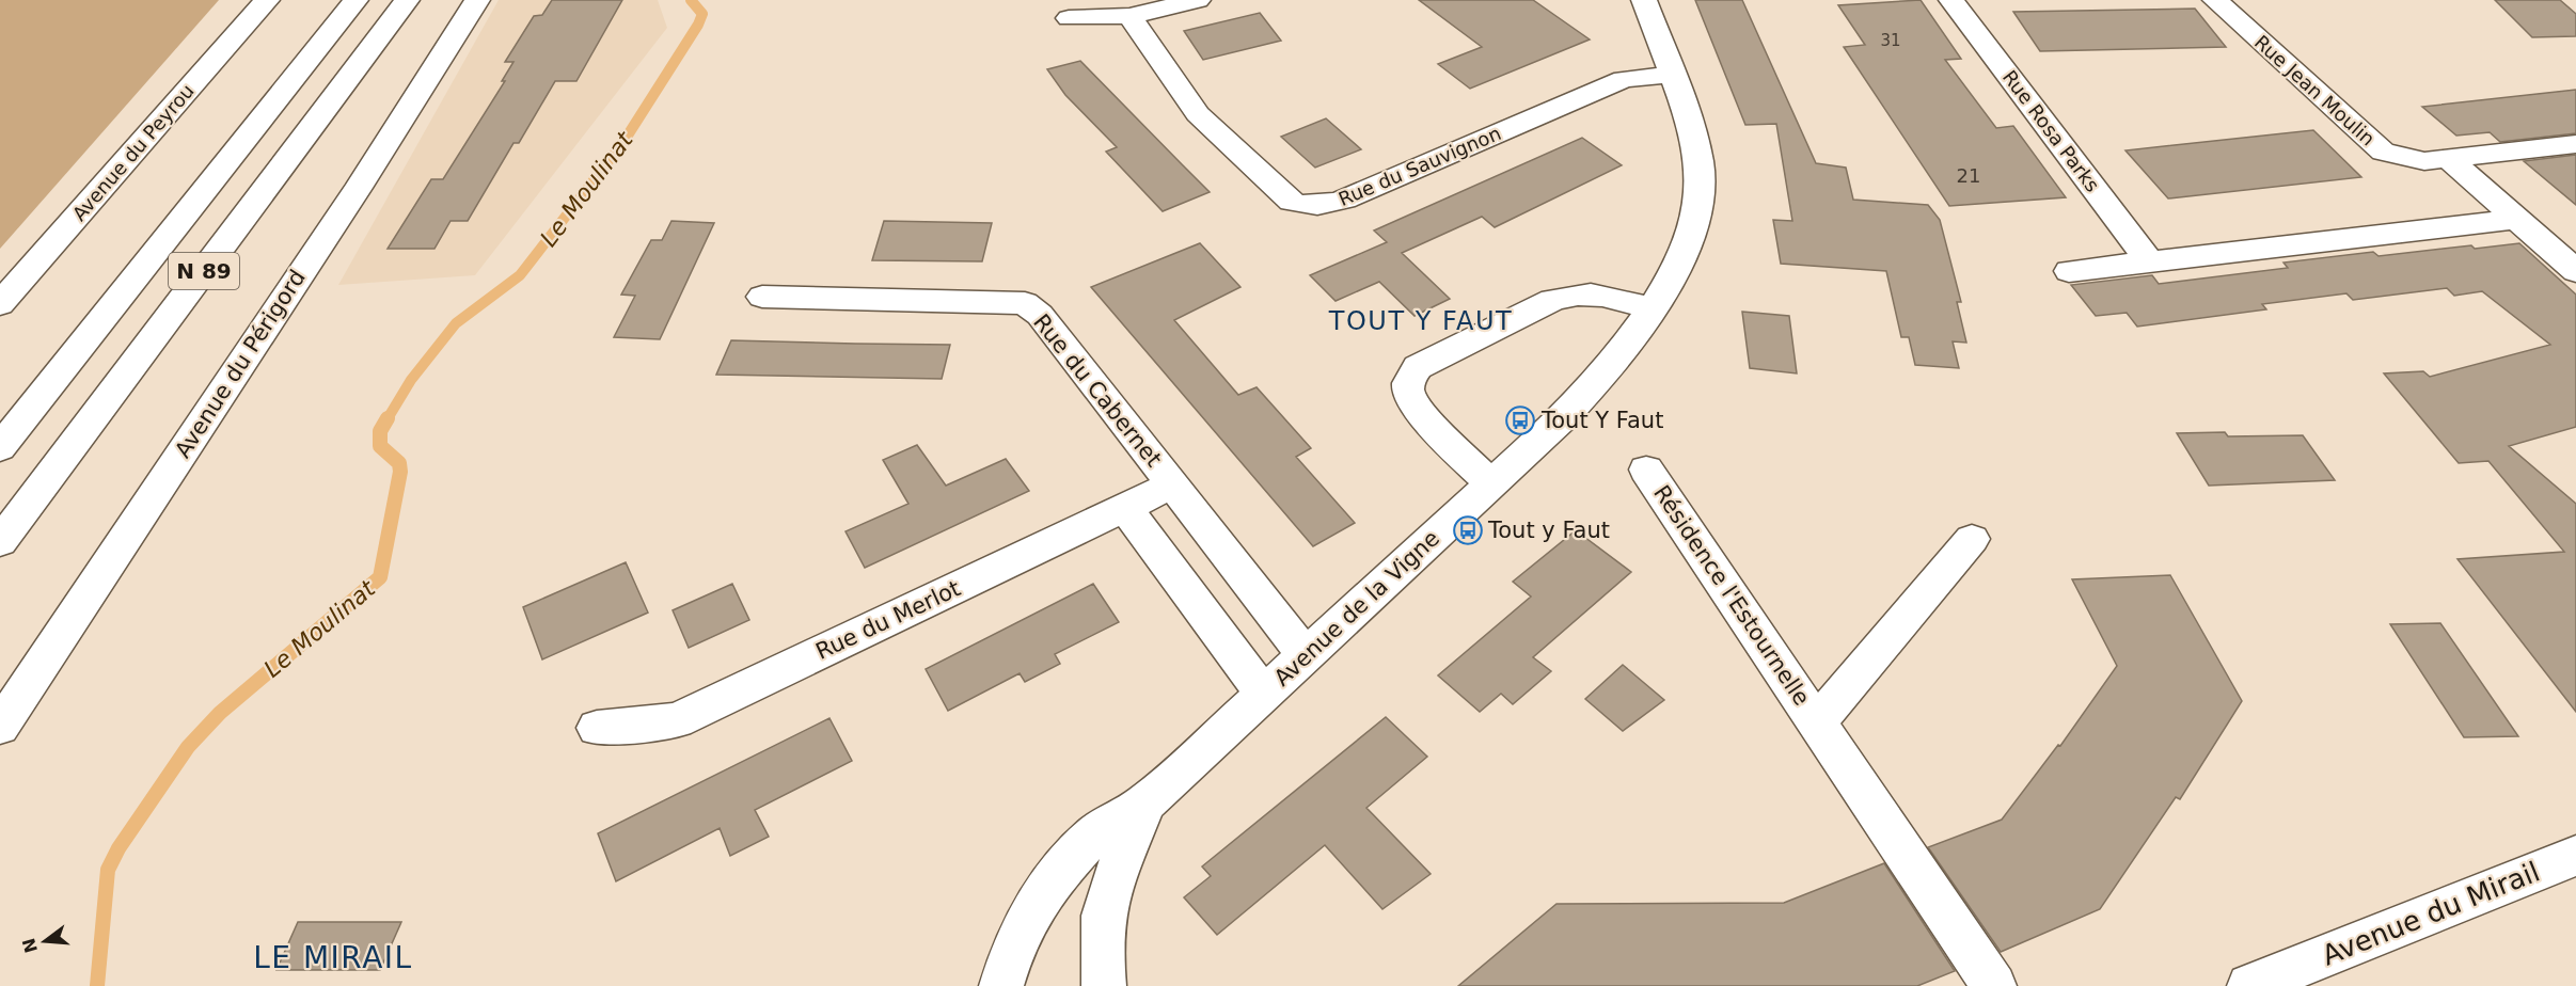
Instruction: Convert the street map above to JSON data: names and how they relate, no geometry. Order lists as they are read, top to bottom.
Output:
{
  "streets": {
    "main road": [
      "Rue Jean Moulin",
      "Rue Rosa Parks",
      "Avenue du Peyrou",
      "Rue du Sauvignon",
      "N 89",
      "Avenue du Périgord",
      "Rue du Cabernet",
      "Résidence l'Estournelle",
      "Avenue de la Vigne",
      "Rue du Merlot",
      "Avenue du Mirail"
    ]
  },
  "crossings": [
    ["Rue du Sauvignon", "Avenue de la Vigne"],
    ["Rue du Cabernet", "Avenue de la Vigne"],
    ["Rue du Cabernet", "Rue du Merlot"]
  ],
  "districts": ["TOUT Y FAUT", "LE MIRAIL"],
  "water": ["Le Moulinat"],
  "places": {
    "bus stop": ["Tout Y Faut", "Tout y Faut"]
  },
  "house_numbers": ["31", "21"],
  "north": "left"
}
